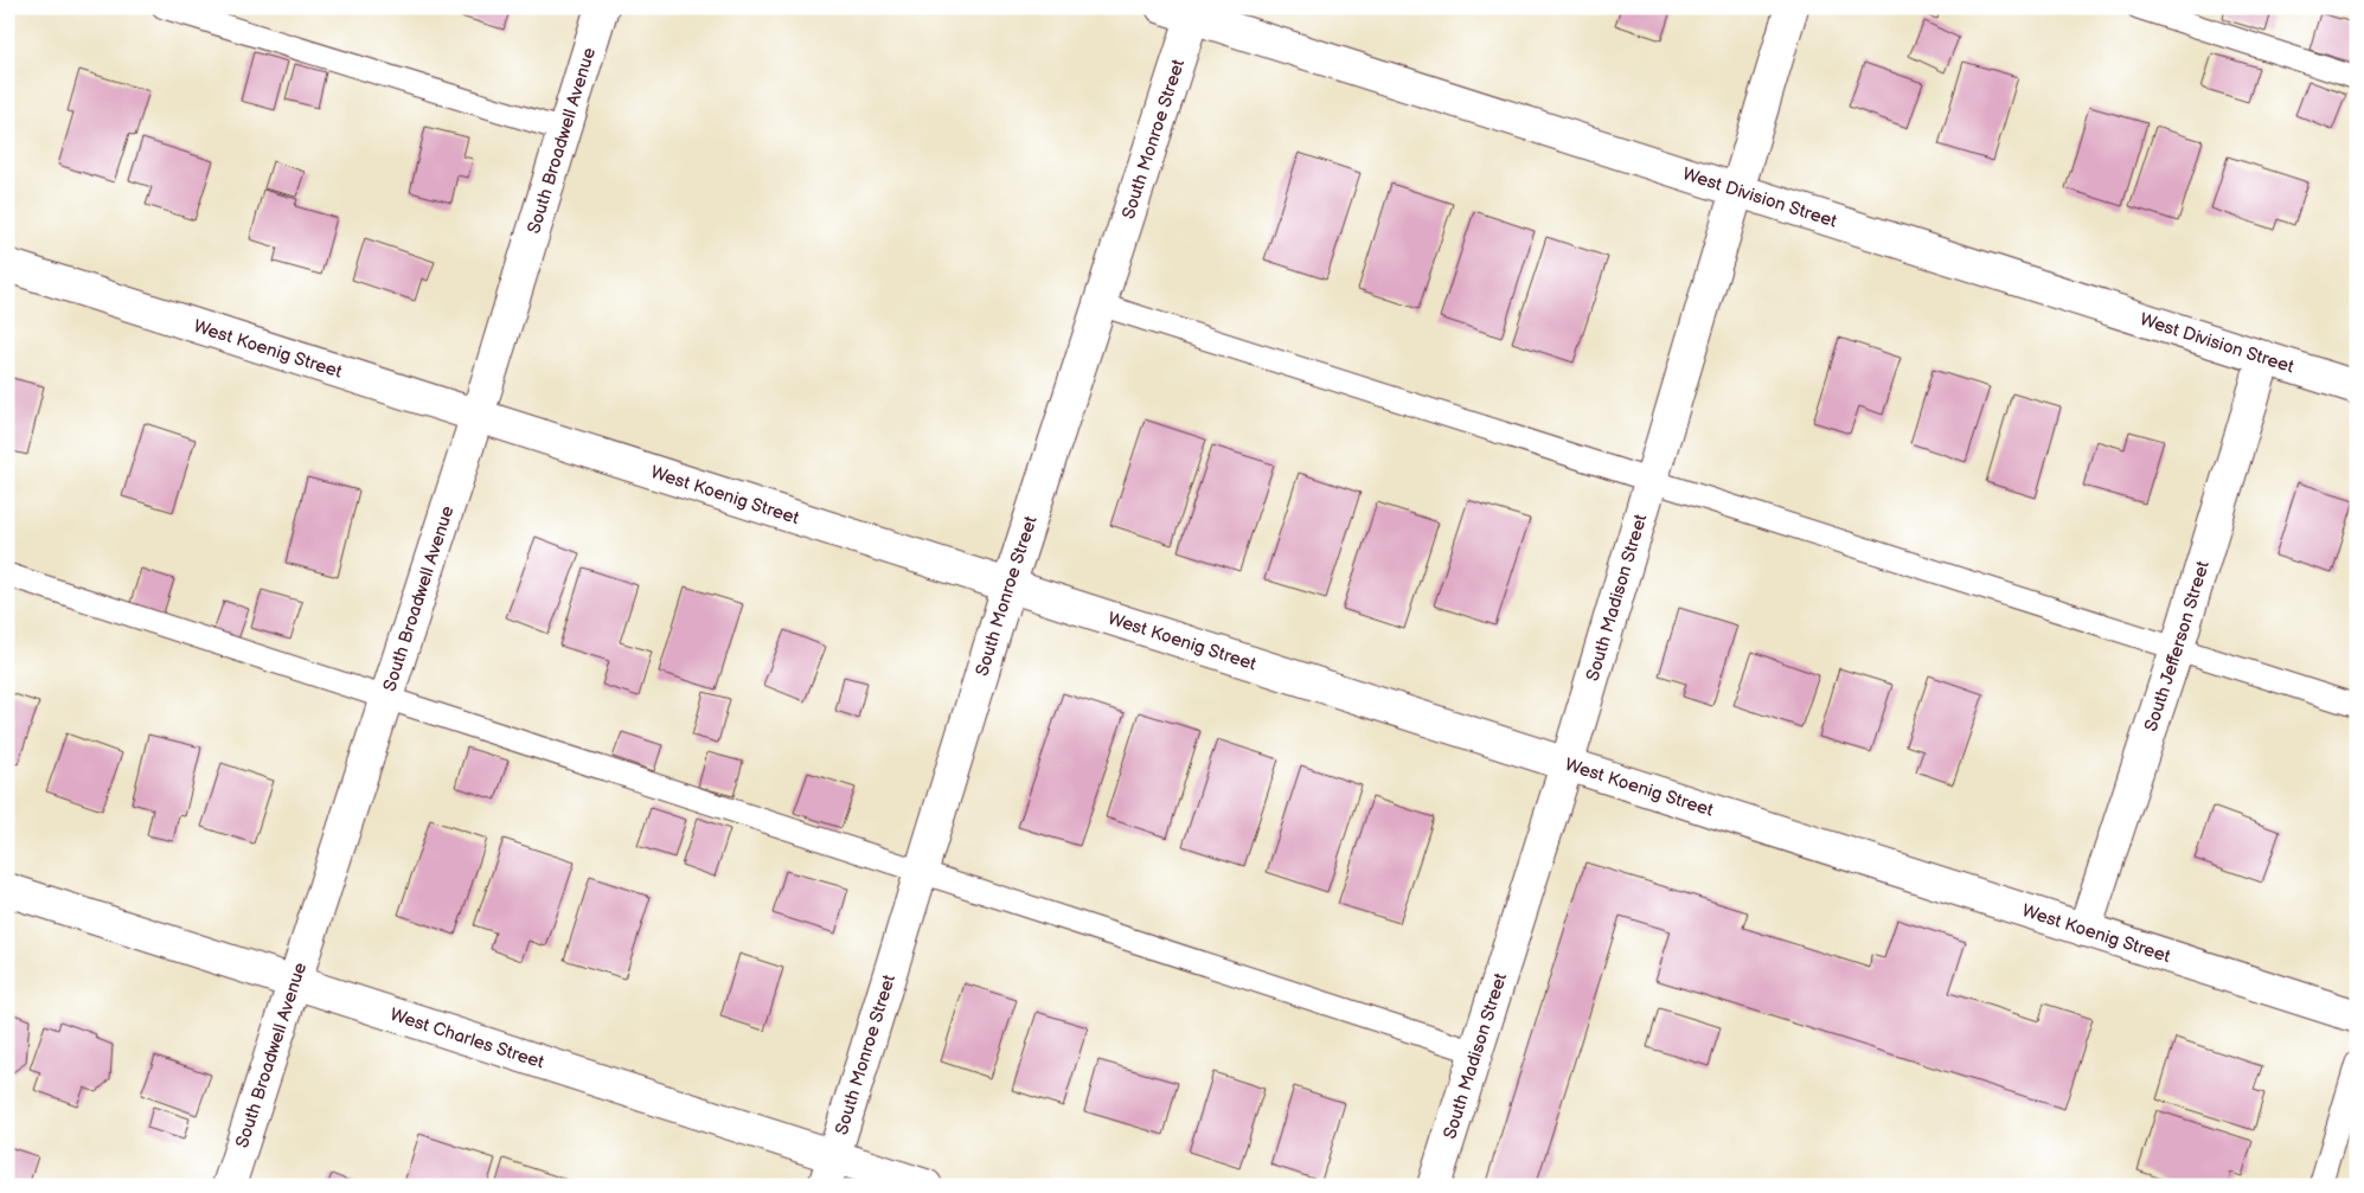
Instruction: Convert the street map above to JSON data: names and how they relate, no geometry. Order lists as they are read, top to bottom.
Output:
{
  "streets": {
    "street": [
      "South Monroe Street",
      "South Broadwell Avenue",
      "West Division Street",
      "West Koenig Street",
      "South Madison Street",
      "South Jefferson Street",
      "West Charles Street"
    ]
  },
  "crossings": [
    ["South Monroe Street", "West Division Street"],
    ["South Monroe Street", "West Koenig Street"],
    ["South Monroe Street", "West Charles Street"],
    ["South Broadwell Avenue", "West Koenig Street"],
    ["South Broadwell Avenue", "West Charles Street"],
    ["West Division Street", "South Madison Street"],
    ["West Division Street", "South Jefferson Street"],
    ["West Koenig Street", "South Madison Street"],
    ["West Koenig Street", "South Jefferson Street"]
  ]
}
